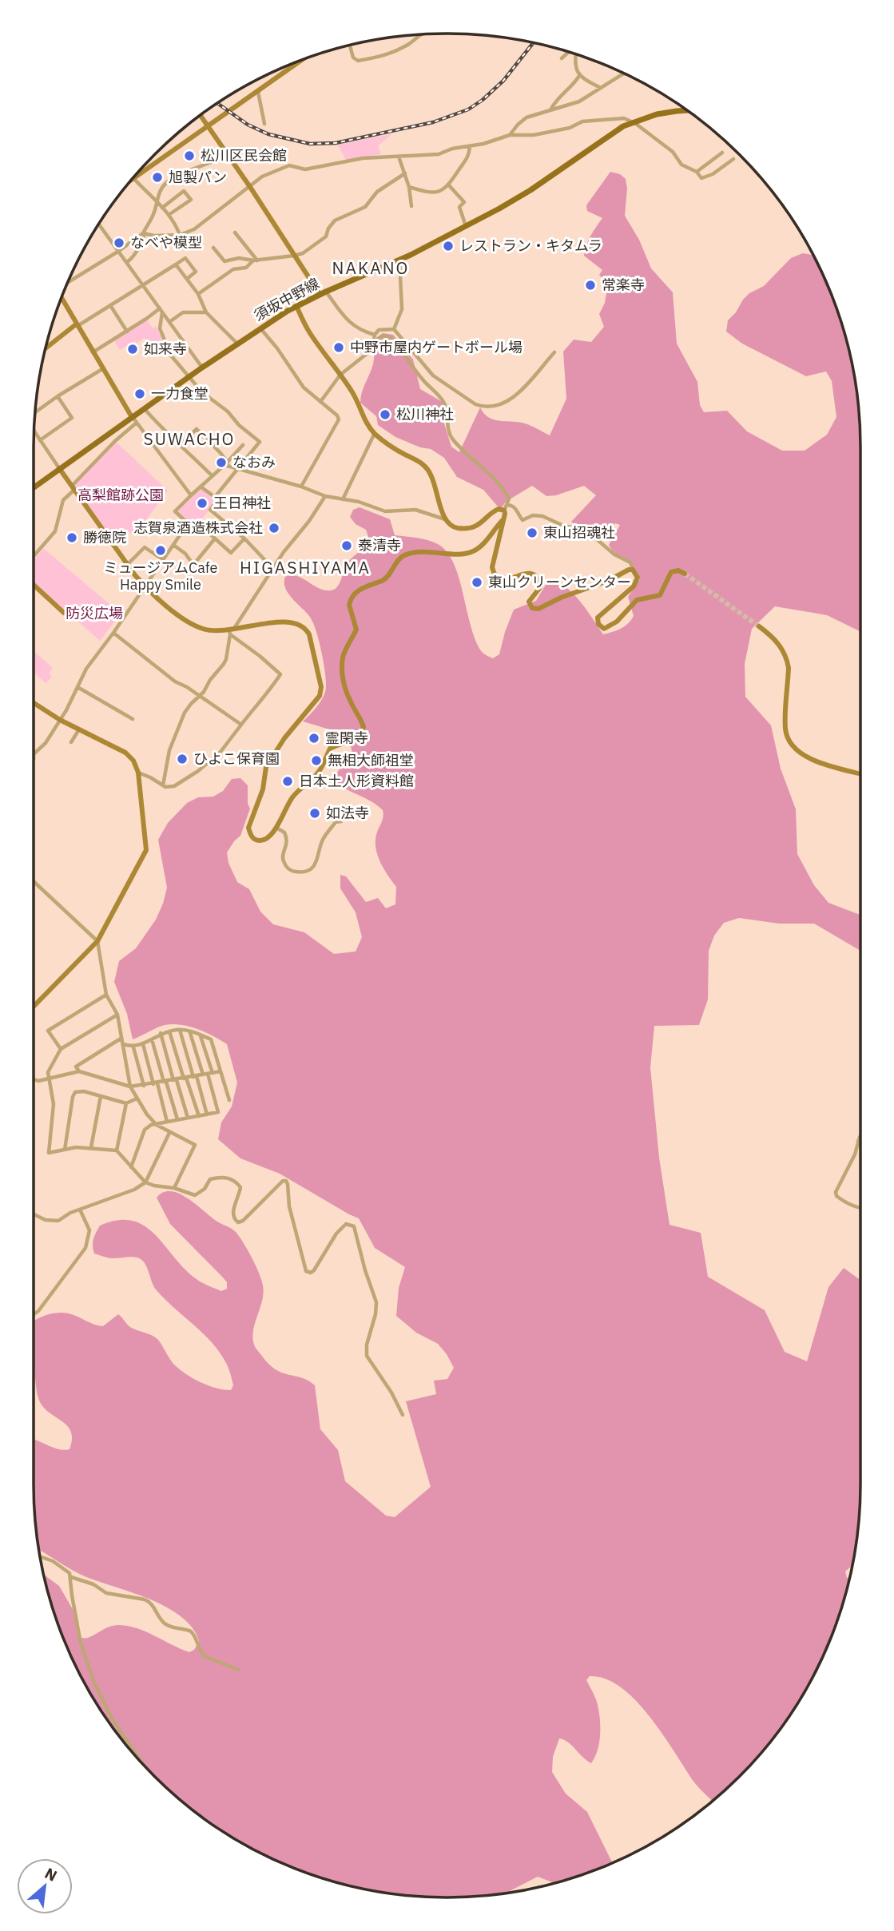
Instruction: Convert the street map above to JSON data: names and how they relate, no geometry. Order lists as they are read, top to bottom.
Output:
{
  "streets": {
    "main road": ["須坂中野線"]
  },
  "districts": ["NAKANO", "SUWACHO", "HIGASHIYAMA"],
  "parks": ["高梨館跡公園", "防災広場"],
  "places": [
    "松川区民会館",
    "旭製パン",
    "なべや模型",
    "レストラン・キタムラ",
    "常楽寺",
    "中野市屋内ゲートボール場",
    "如来寺",
    "一力食堂",
    "松川神社",
    "なおみ",
    "王日神社",
    "志賀泉酒造株式会社",
    "東山招魂社",
    "勝徳院",
    "泰清寺",
    "ミュージアムCafe Happy Smile",
    "東山クリーンセンター",
    "霊閑寺",
    "ひよこ保育園",
    "無相大師祖堂",
    "日本土人形資料館",
    "如法寺"
  ],
  "north": "top right"
}
